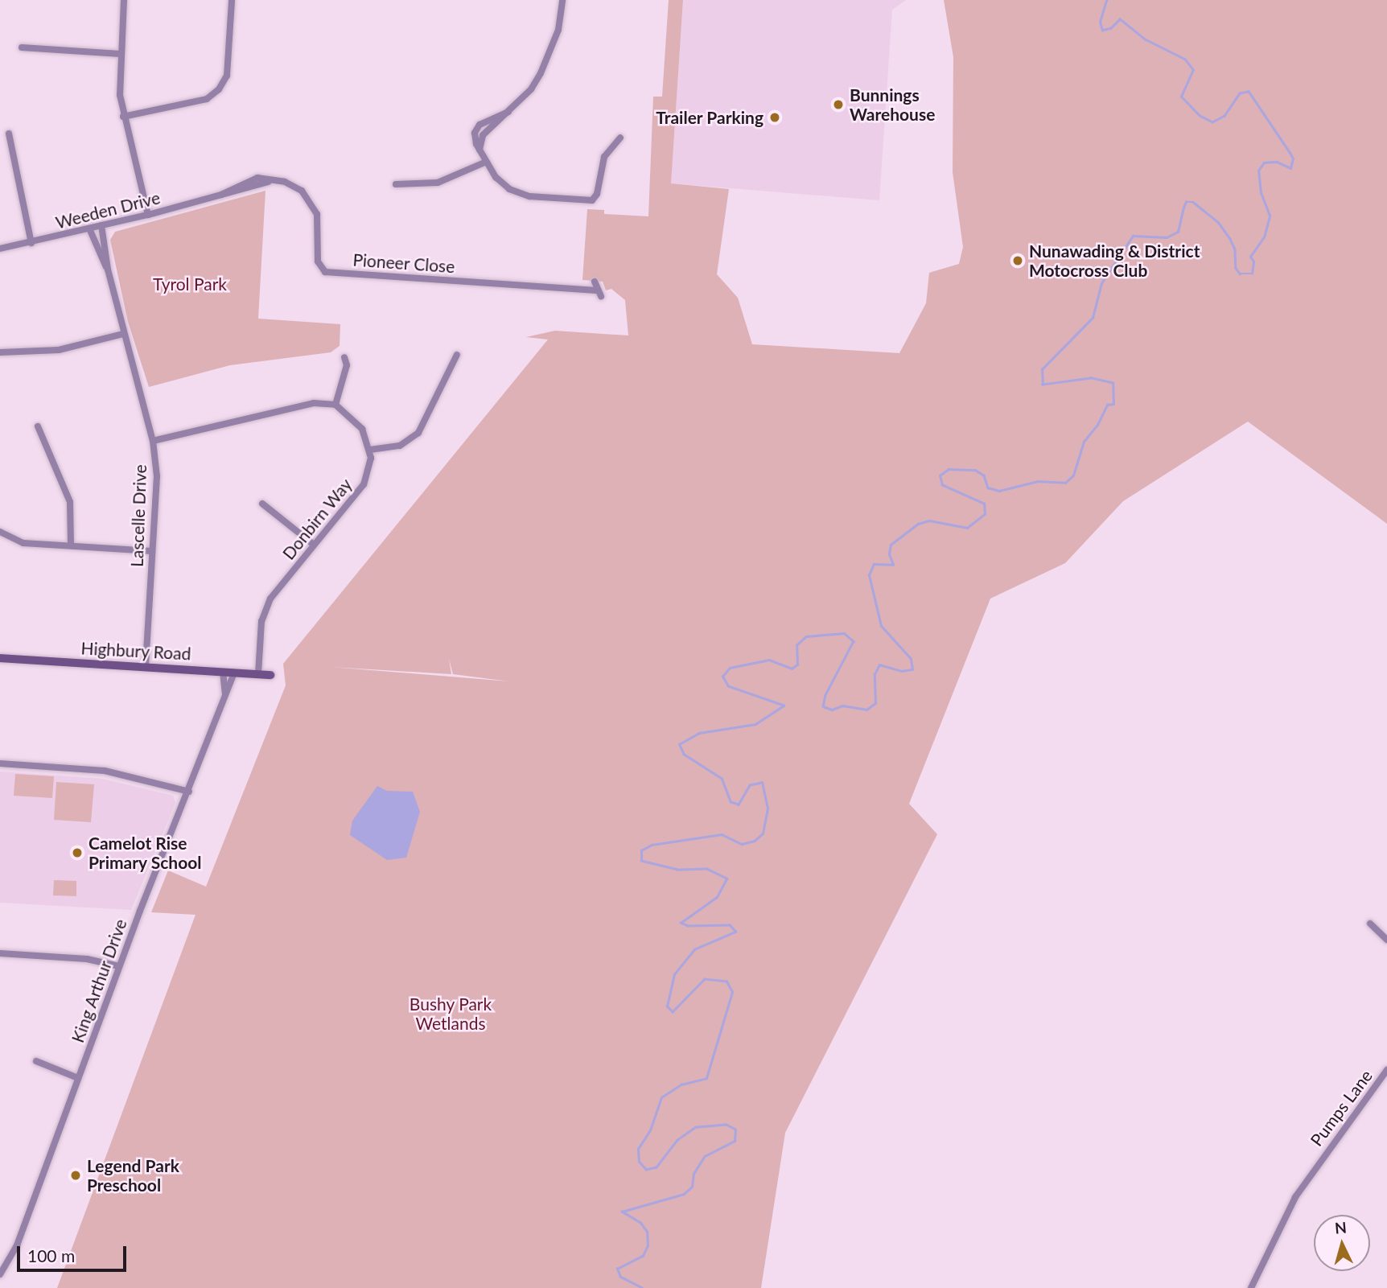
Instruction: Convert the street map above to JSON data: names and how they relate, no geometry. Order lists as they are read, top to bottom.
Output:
{
  "streets": {
    "main road": ["Highbury Road"],
    "street": [
      "Weeden Drive",
      "Pioneer Close",
      "Lascelle Drive",
      "Donbirn Way",
      "King Arthur Drive",
      "Pumps Lane"
    ]
  },
  "crossings": [
    ["Weeden Drive", "Pioneer Close"],
    ["Weeden Drive", "Lascelle Drive"],
    ["Lascelle Drive", "Highbury Road"],
    ["Donbirn Way", "Highbury Road"],
    ["Highbury Road", "King Arthur Drive"]
  ],
  "parks": ["Tyrol Park", "Bushy Park Wetlands"],
  "places": [
    "Bunnings Warehouse",
    "Trailer Parking",
    "Nunawading & District Motocross Club",
    "Camelot Rise Primary School",
    "Legend Park Preschool"
  ],
  "scale_bar": "100 m",
  "north": "top"
}
